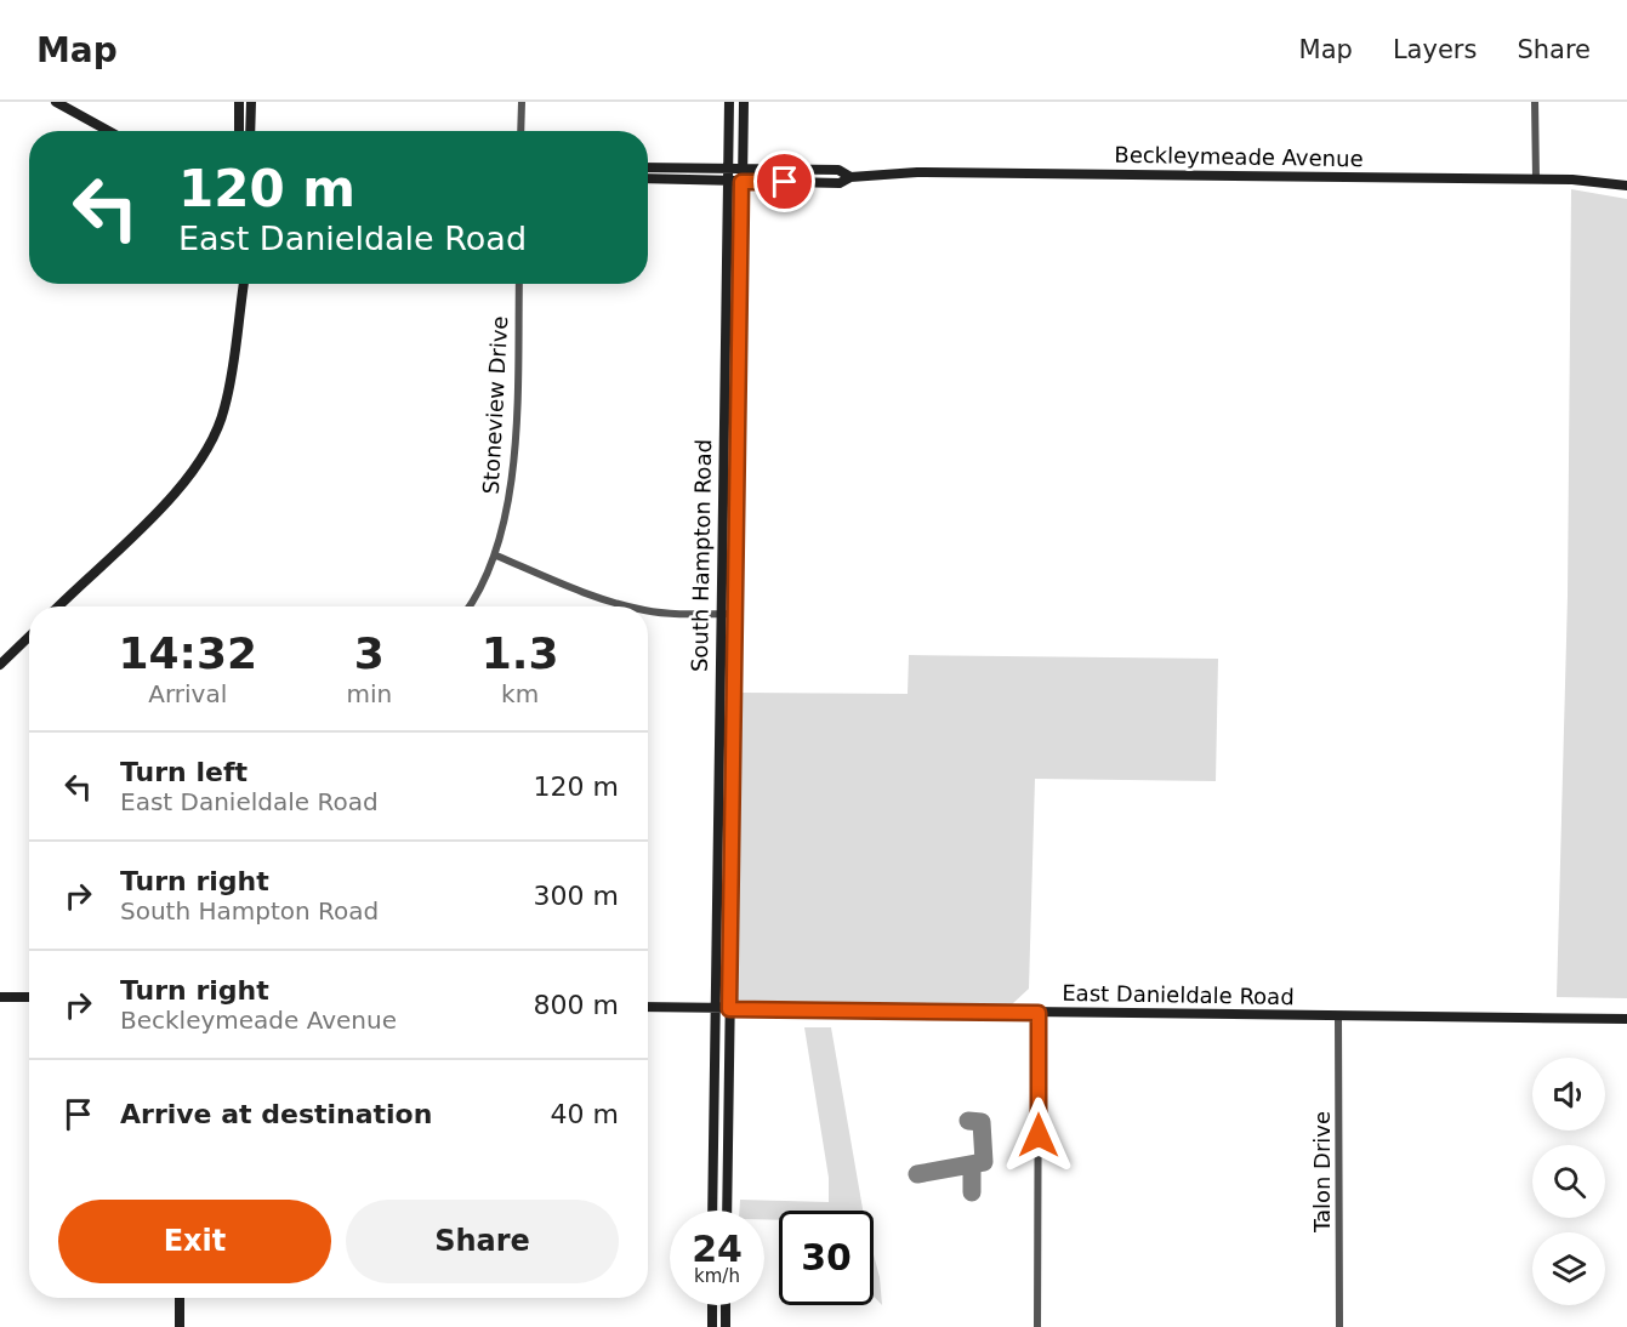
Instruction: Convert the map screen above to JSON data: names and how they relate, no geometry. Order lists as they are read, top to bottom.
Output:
{
  "streets": {
    "street": [
      "Beckleymeade Avenue",
      "Stoneview Drive",
      "South Hampton Road",
      "East Danieldale Road",
      "Talon Drive"
    ]
  },
  "crossings": [
    ["Beckleymeade Avenue", "South Hampton Road"],
    ["South Hampton Road", "East Danieldale Road"],
    ["East Danieldale Road", "Talon Drive"]
  ],
  "page": {
    "header": "Map",
    "nav": ["Map", "Layers", "Share"],
    "turn": ["120 m", "East Danieldale Road"],
    "eta": [
      "14:32",
      "Arrival",
      "3",
      "min",
      "1.3",
      "km"
    ],
    "list": [
      {
        "name": "Turn left",
        "note": "East Danieldale Road",
        "value": "120 m"
      },
      {
        "name": "Turn right",
        "note": "South Hampton Road",
        "value": "300 m"
      },
      {
        "name": "Turn right",
        "note": "Beckleymeade Avenue",
        "value": "800 m"
      },
      {
        "name": "Arrive at destination",
        "value": "40 m"
      }
    ],
    "buttons": ["Exit", "Share"],
    "speed": "24 km/h",
    "limit": "30"
  }
}
